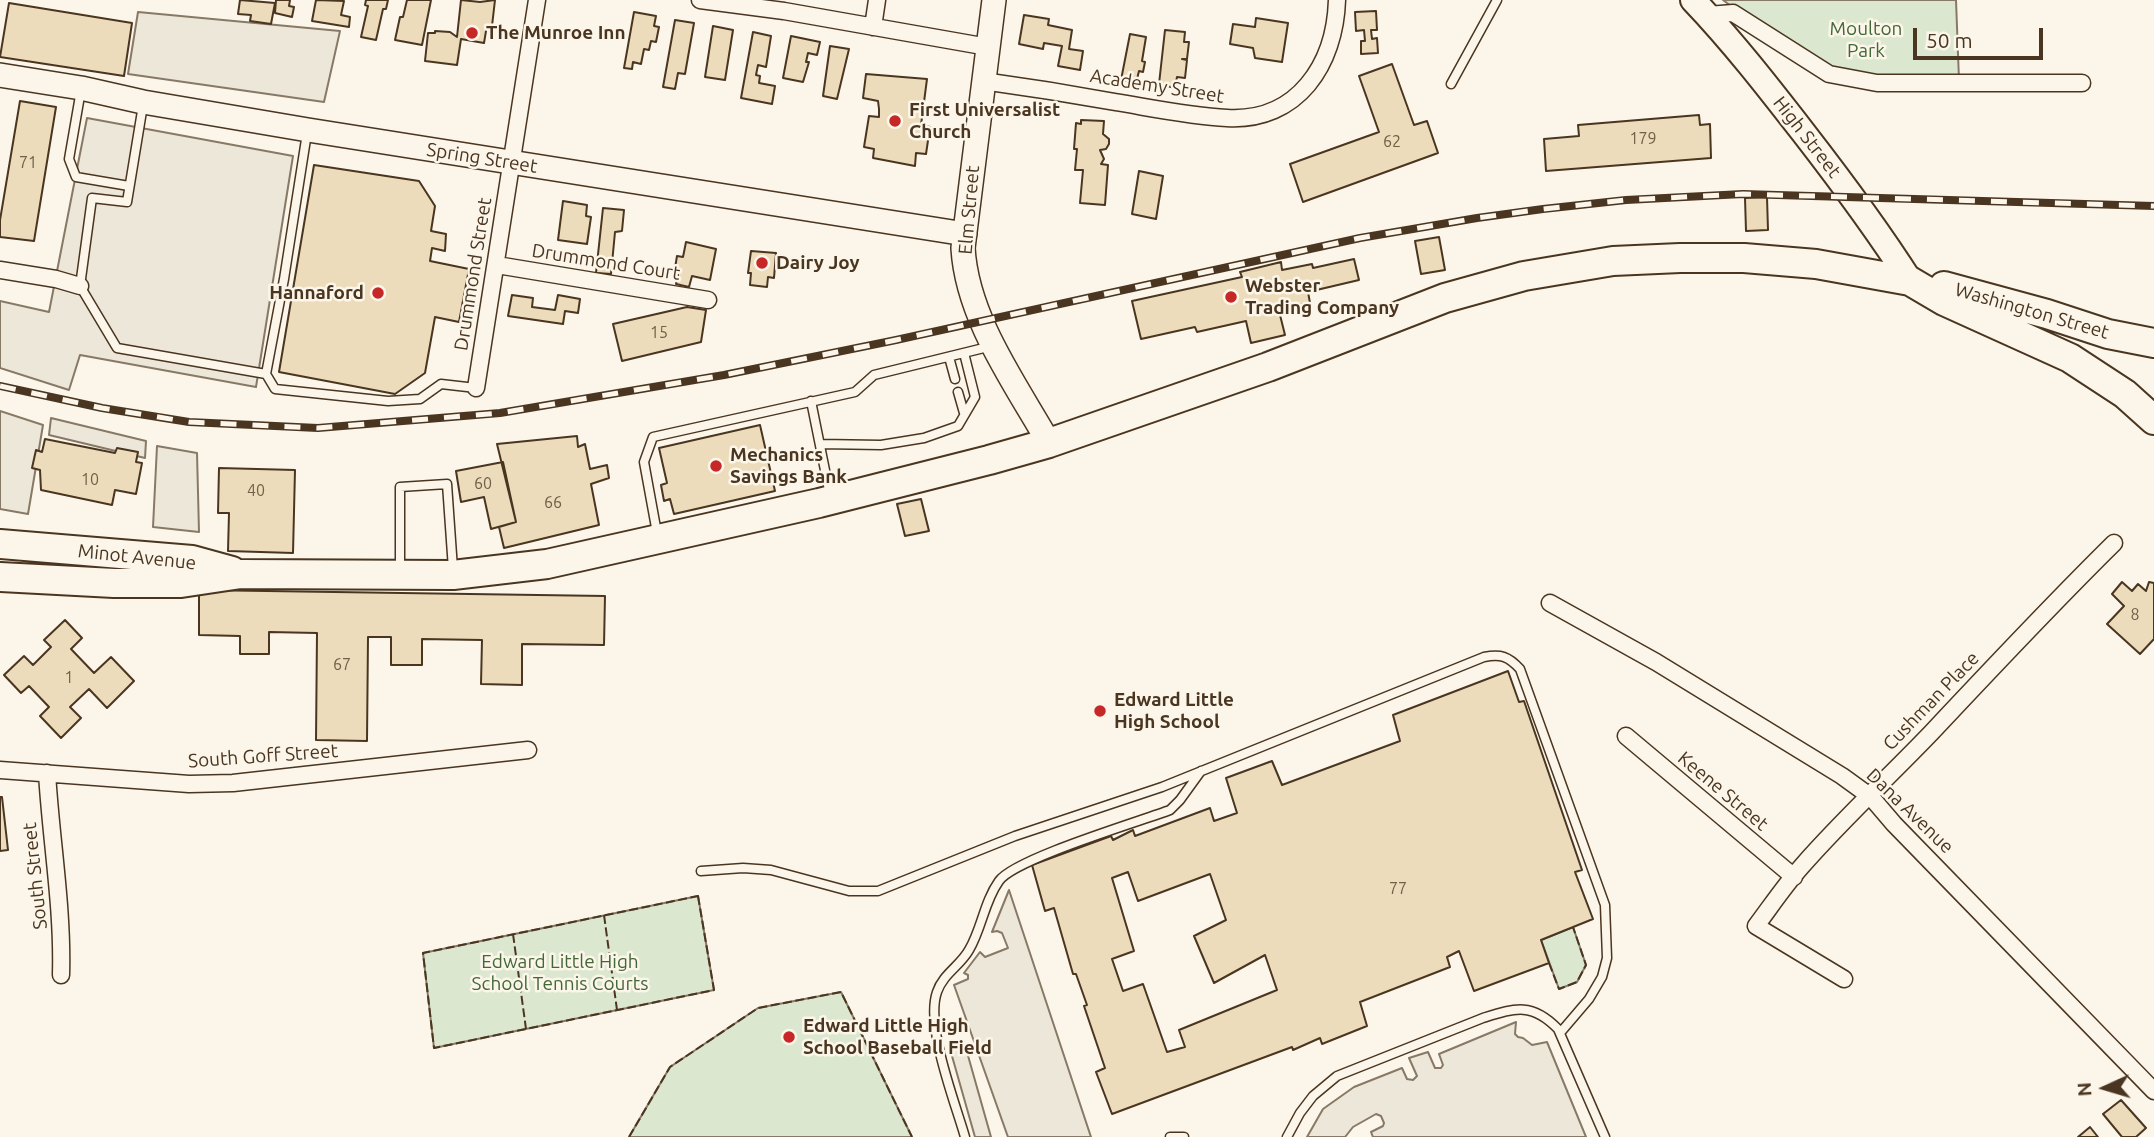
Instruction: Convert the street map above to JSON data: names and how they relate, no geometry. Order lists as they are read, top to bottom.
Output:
{
  "streets": {
    "highway": ["Washington Street", "Minot Avenue"],
    "main road": ["High Street"],
    "street": [
      "Academy Street",
      "Spring Street",
      "Elm Street",
      "Drummond Court",
      "Drummond Street",
      "Cushman Place",
      "South Goff Street",
      "Keene Street",
      "Dana Avenue",
      "South Street"
    ]
  },
  "crossings": [
    ["Academy Street", "Elm Street"],
    ["High Street", "Washington Street"],
    ["Spring Street", "Elm Street"],
    ["Spring Street", "Drummond Street"],
    ["Elm Street", "Washington Street"],
    ["Drummond Court", "Drummond Street"],
    ["Washington Street", "Minot Avenue"],
    ["Cushman Place", "Keene Street"],
    ["Cushman Place", "Dana Avenue"],
    ["South Goff Street", "South Street"]
  ],
  "parks": ["Moulton Park", "Edward Little High School Tennis Courts"],
  "places": [
    "The Munroe Inn",
    "First Universalist Church",
    "Dairy Joy",
    "Hannaford",
    "Webster Trading Company",
    "Mechanics Savings Bank",
    "Edward Little High School",
    "Edward Little High School Baseball Field"
  ],
  "house_numbers": [
    "179",
    "62",
    "71",
    "15",
    "10",
    "60",
    "40",
    "66",
    "8",
    "67",
    "1",
    "77"
  ],
  "scale_bar": "50 m",
  "north": "left"
}
